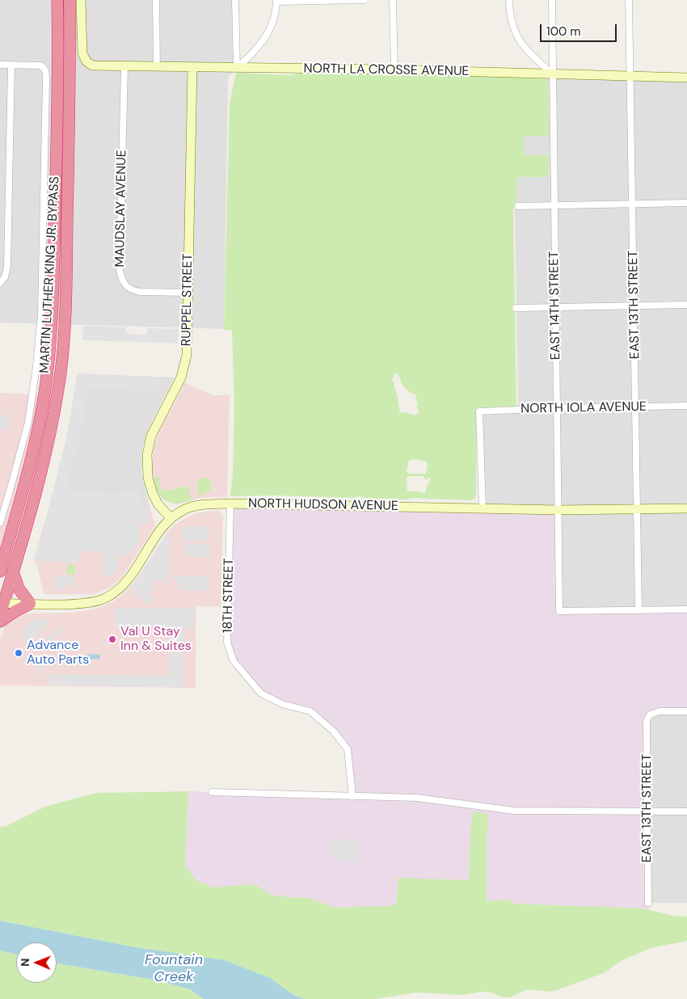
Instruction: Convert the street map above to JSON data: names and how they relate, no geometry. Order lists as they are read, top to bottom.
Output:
{
  "streets": {
    "highway": ["MARTIN LUTHER KING JR. BYPASS"],
    "street": [
      "NORTH LA CROSSE AVENUE",
      "MAUDSLAY AVENUE",
      "RUPPEL STREET",
      "EAST 13TH STREET",
      "EAST 14TH STREET",
      "NORTH IOLA AVENUE",
      "NORTH HUDSON AVENUE",
      "18TH STREET"
    ]
  },
  "crossings": [
    ["NORTH LA CROSSE AVENUE", "MAUDSLAY AVENUE"],
    ["NORTH LA CROSSE AVENUE", "RUPPEL STREET"],
    ["NORTH LA CROSSE AVENUE", "EAST 13TH STREET"],
    ["NORTH LA CROSSE AVENUE", "EAST 14TH STREET"],
    ["MAUDSLAY AVENUE", "RUPPEL STREET"],
    ["MARTIN LUTHER KING JR. BYPASS", "NORTH HUDSON AVENUE"],
    ["RUPPEL STREET", "NORTH HUDSON AVENUE"],
    ["EAST 13TH STREET", "EAST 14TH STREET"],
    ["EAST 13TH STREET", "NORTH IOLA AVENUE"],
    ["EAST 13TH STREET", "NORTH HUDSON AVENUE"],
    ["EAST 14TH STREET", "NORTH IOLA AVENUE"],
    ["EAST 14TH STREET", "NORTH HUDSON AVENUE"],
    ["NORTH IOLA AVENUE", "NORTH HUDSON AVENUE"],
    ["NORTH HUDSON AVENUE", "18TH STREET"]
  ],
  "water": ["Fountain Creek"],
  "places": ["Val U Stay Inn & Suites", "Advance Auto Parts"],
  "scale_bar": "100 m",
  "north": "left"
}
